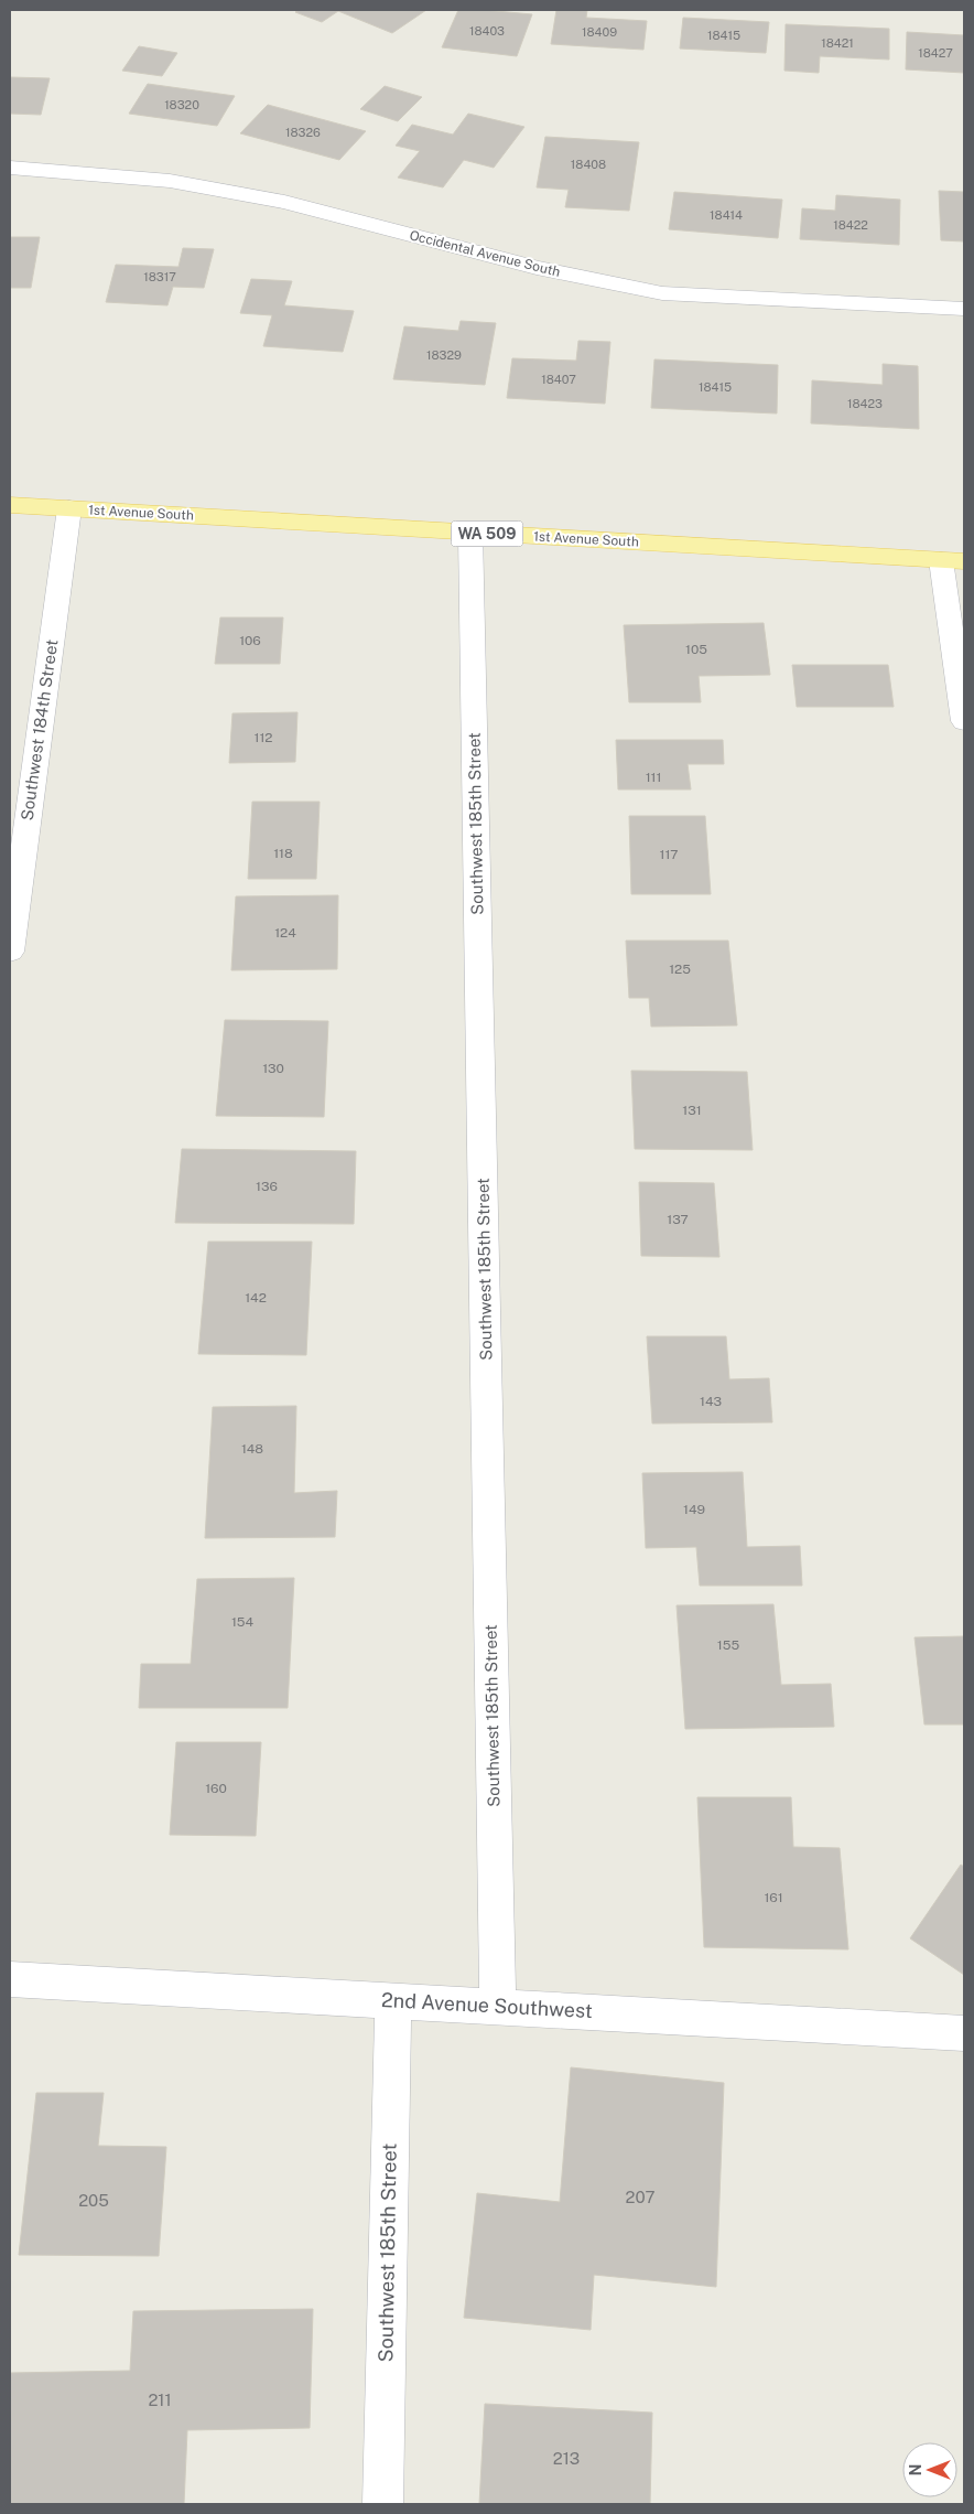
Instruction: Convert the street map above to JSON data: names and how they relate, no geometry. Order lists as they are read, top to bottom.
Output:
{
  "streets": {
    "main road": ["1st Avenue South", "WA 509"],
    "street": [
      "Occidental Avenue South",
      "Southwest 184th Street",
      "Southwest 185th Street",
      "2nd Avenue Southwest"
    ]
  },
  "crossings": [
    ["1st Avenue South", "Southwest 184th Street"],
    ["1st Avenue South", "Southwest 185th Street"],
    ["Southwest 185th Street", "2nd Avenue Southwest"]
  ],
  "house_numbers": [
    "18403",
    "18409",
    "18415",
    "18421",
    "18427",
    "18320",
    "18326",
    "18408",
    "18414",
    "18422",
    "18317",
    "18329",
    "18407",
    "18415",
    "18423",
    "106",
    "105",
    "112",
    "111",
    "118",
    "117",
    "124",
    "125",
    "130",
    "131",
    "136",
    "137",
    "142",
    "143",
    "148",
    "149",
    "154",
    "155",
    "160",
    "161",
    "207",
    "205",
    "211",
    "213"
  ],
  "north": "left"
}
